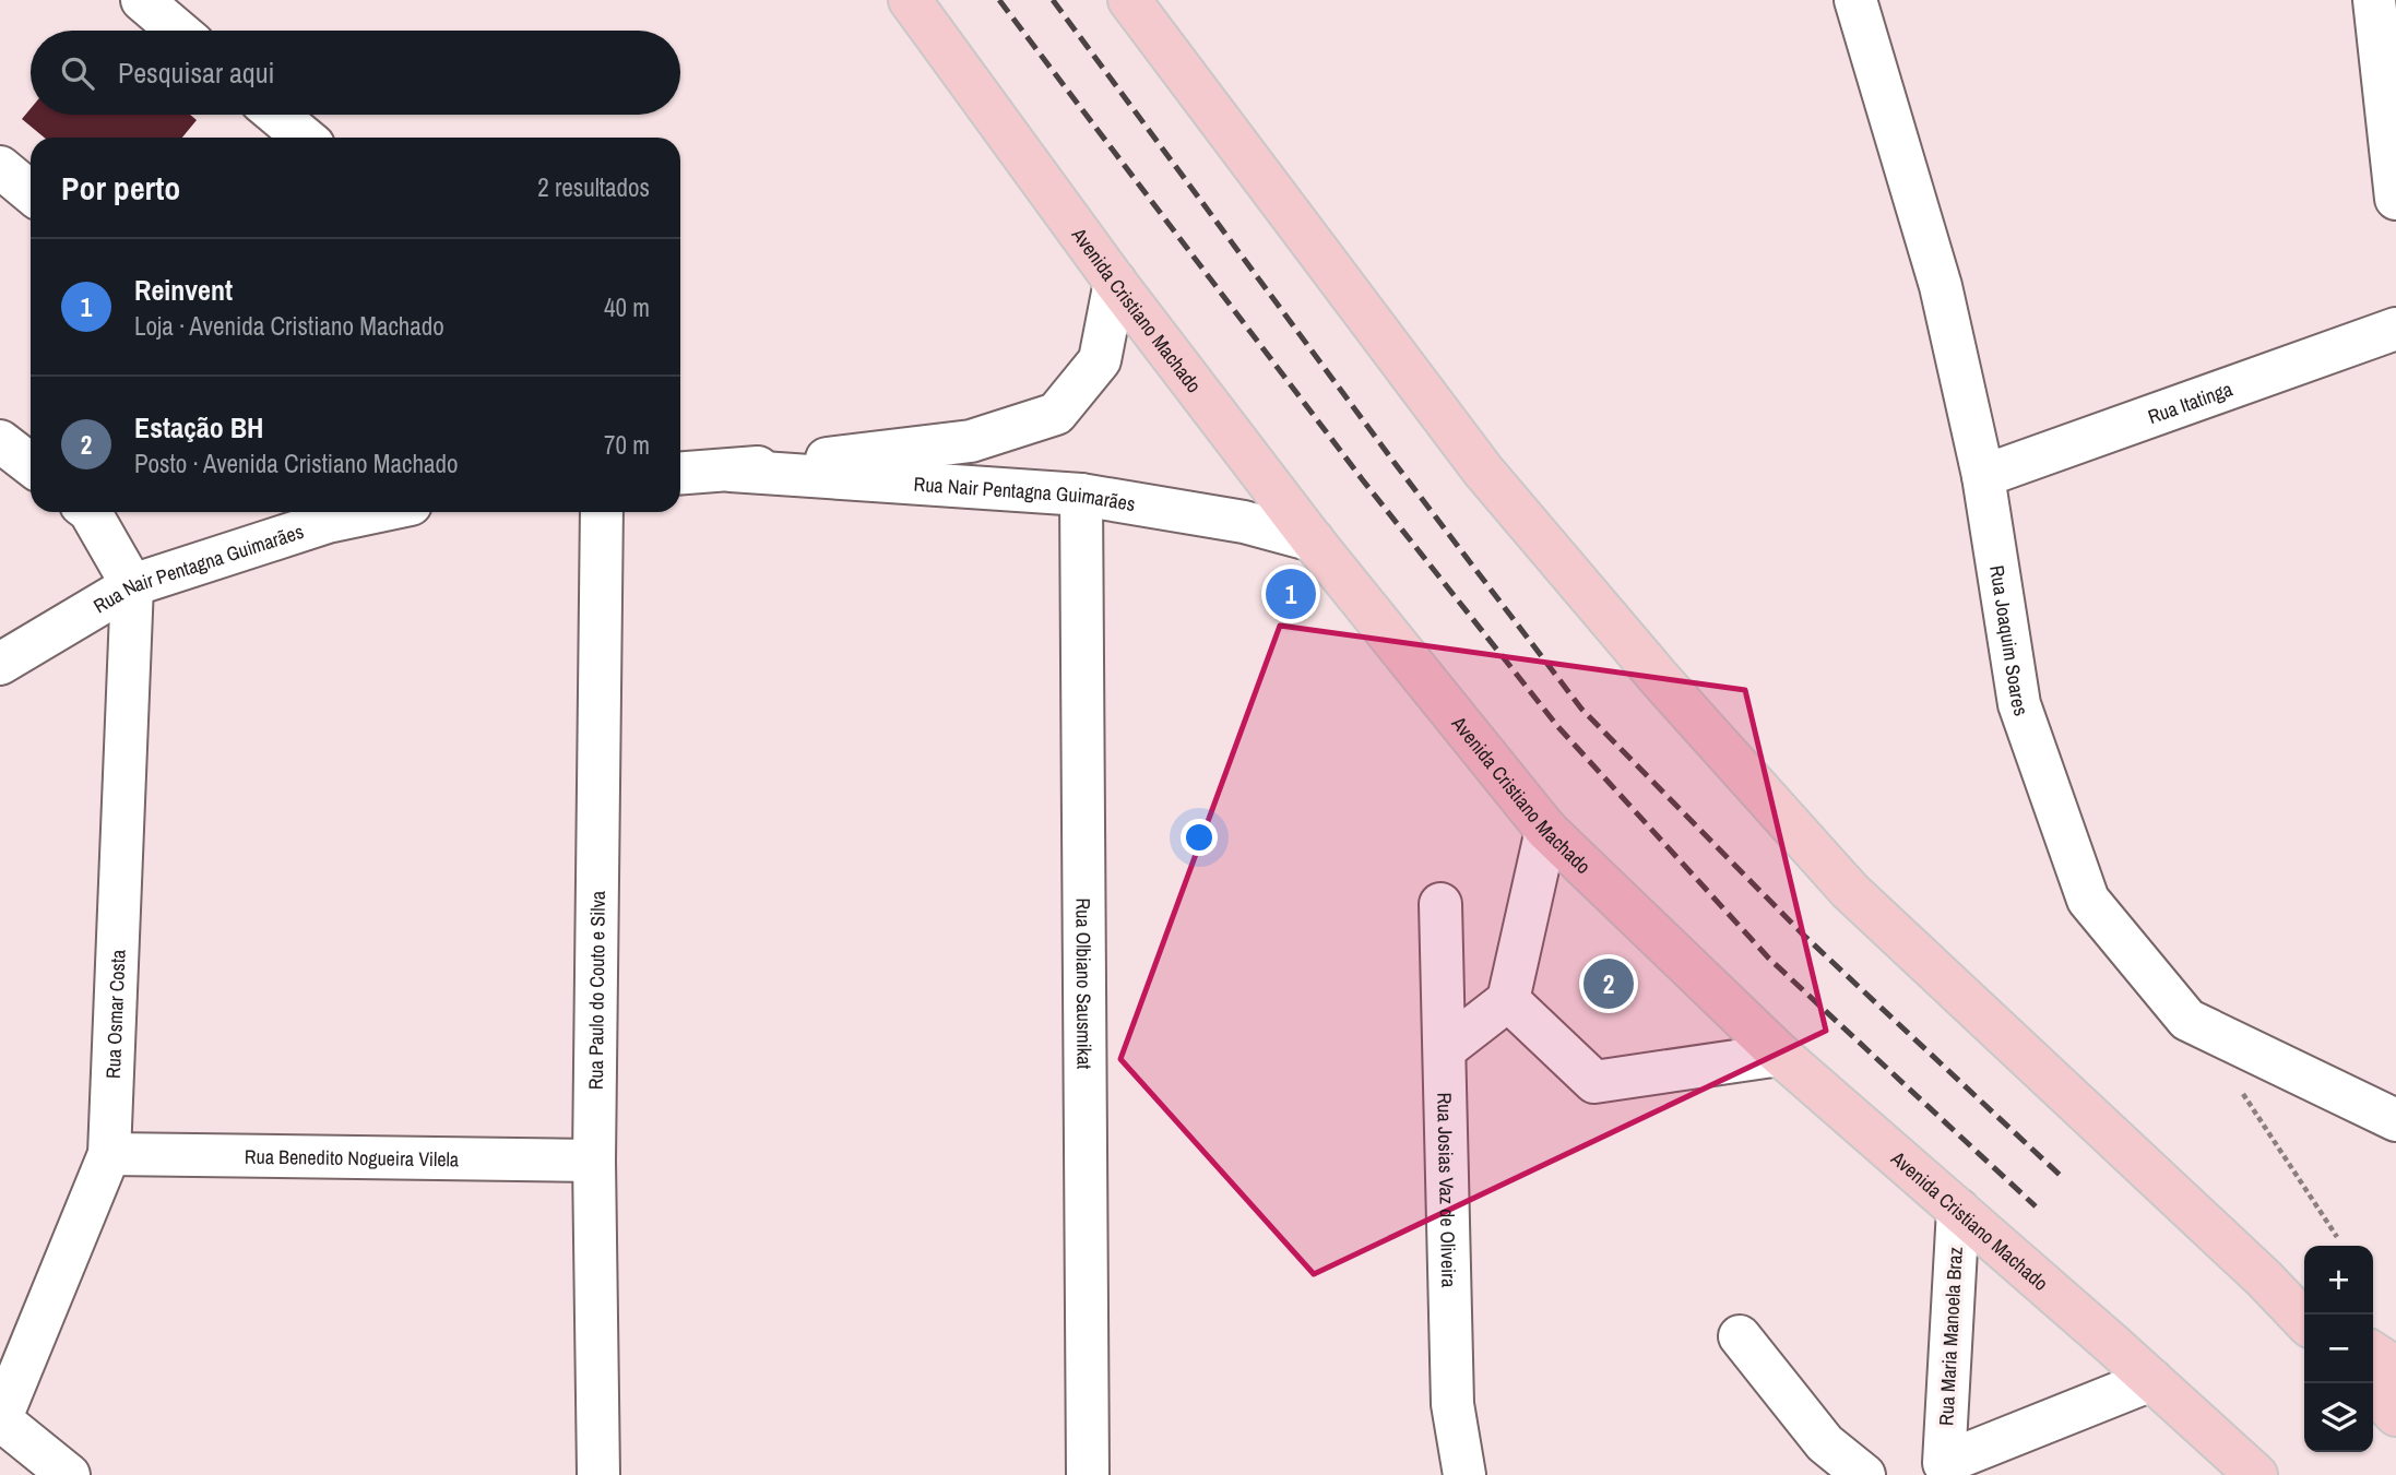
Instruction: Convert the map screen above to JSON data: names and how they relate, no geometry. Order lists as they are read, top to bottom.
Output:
{
  "streets": {
    "highway": ["Avenida Cristiano Machado"],
    "street": [
      "Rua Itatinga",
      "Rua Nair Pentagna Guimarães",
      "Rua Joaquim Soares",
      "Rua Olbiano Sausmikat",
      "Rua Paulo do Couto e Silva",
      "Rua Osmar Costa",
      "Rua Benedito Nogueira Vilela",
      "Rua Josias Vaz de Oliveira",
      "Rua Maria Manoela Braz"
    ]
  },
  "crossings": [
    ["Avenida Cristiano Machado", "Rua Nair Pentagna Guimarães"],
    ["Avenida Cristiano Machado", "Rua Maria Manoela Braz"],
    ["Rua Itatinga", "Rua Joaquim Soares"],
    ["Rua Nair Pentagna Guimarães", "Rua Olbiano Sausmikat"],
    ["Rua Nair Pentagna Guimarães", "Rua Osmar Costa"],
    ["Rua Paulo do Couto e Silva", "Rua Benedito Nogueira Vilela"],
    ["Rua Osmar Costa", "Rua Benedito Nogueira Vilela"]
  ],
  "page": {
    "search": "Pesquisar aqui",
    "heading": ["Por perto", "2 resultados"],
    "list": [
      {
        "mark": "1",
        "name": "Reinvent",
        "note": "Loja · Avenida Cristiano Machado",
        "value": "40 m"
      },
      {
        "mark": "2",
        "name": "Estação BH",
        "note": "Posto · Avenida Cristiano Machado",
        "value": "70 m"
      }
    ],
    "pins": ["1", "2"],
    "map_buttons": ["+", "−"]
  }
}
